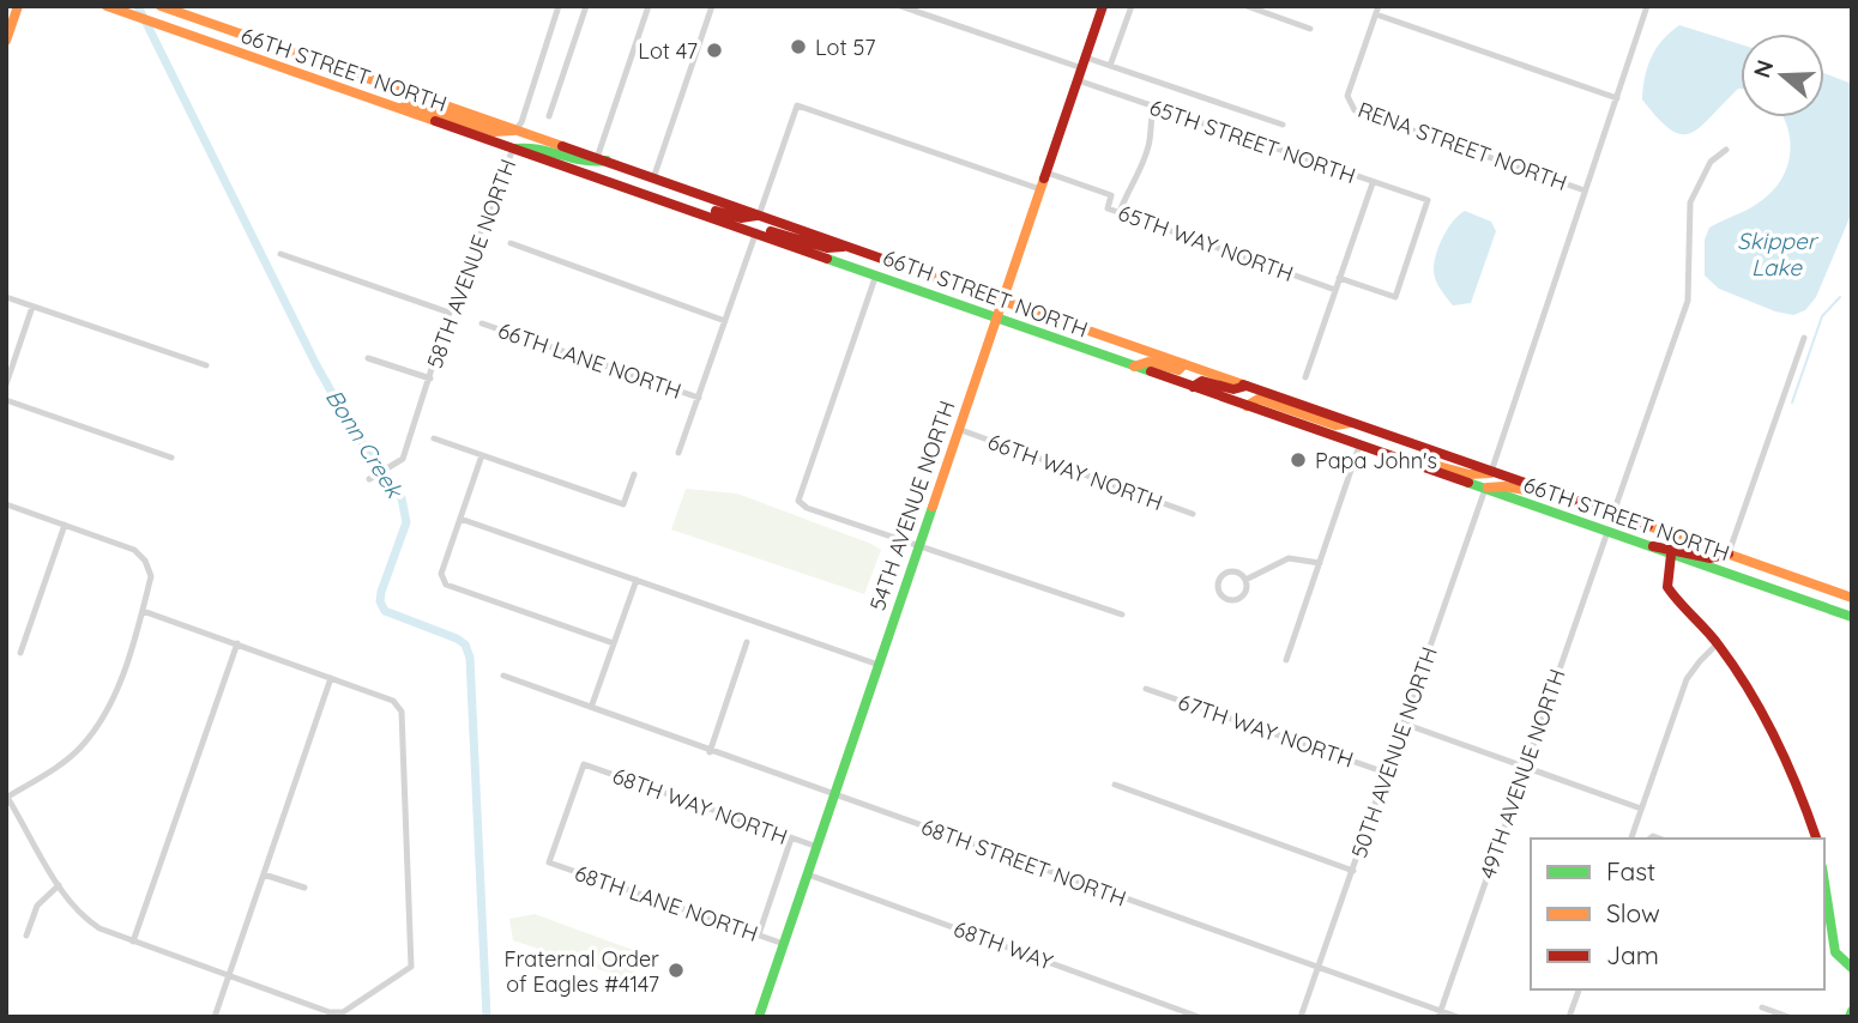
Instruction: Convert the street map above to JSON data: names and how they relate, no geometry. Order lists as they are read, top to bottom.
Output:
{
  "streets": {
    "main road": ["66TH STREET NORTH", "54TH AVENUE NORTH"],
    "street": [
      "65TH STREET NORTH",
      "RENA STREET NORTH",
      "65TH WAY NORTH",
      "58TH AVENUE NORTH",
      "66TH LANE NORTH",
      "66TH WAY NORTH",
      "67TH WAY NORTH",
      "50TH AVENUE NORTH",
      "49TH AVENUE NORTH",
      "68TH WAY NORTH",
      "68TH STREET NORTH",
      "68TH LANE NORTH",
      "68TH WAY"
    ]
  },
  "crossings": [
    ["66TH STREET NORTH", "58TH AVENUE NORTH"],
    ["66TH STREET NORTH", "54TH AVENUE NORTH"],
    ["66TH STREET NORTH", "50TH AVENUE NORTH"],
    ["66TH STREET NORTH", "49TH AVENUE NORTH"],
    ["65TH STREET NORTH", "54TH AVENUE NORTH"],
    ["65TH WAY NORTH", "54TH AVENUE NORTH"],
    ["66TH WAY NORTH", "54TH AVENUE NORTH"],
    ["54TH AVENUE NORTH", "68TH WAY NORTH"],
    ["54TH AVENUE NORTH", "68TH STREET NORTH"],
    ["54TH AVENUE NORTH", "68TH LANE NORTH"],
    ["54TH AVENUE NORTH", "68TH WAY"],
    ["67TH WAY NORTH", "50TH AVENUE NORTH"],
    ["50TH AVENUE NORTH", "68TH STREET NORTH"],
    ["49TH AVENUE NORTH", "68TH STREET NORTH"],
    ["68TH WAY NORTH", "68TH LANE NORTH"]
  ],
  "water": ["Skipper Lake", "Bonn Creek"],
  "places": [
    "Lot 57",
    "Lot 47",
    "Papa John's",
    "Fraternal Order of Eagles #4147"
  ],
  "legend": ["Fast", "Slow", "Jam"],
  "north": "left"
}
